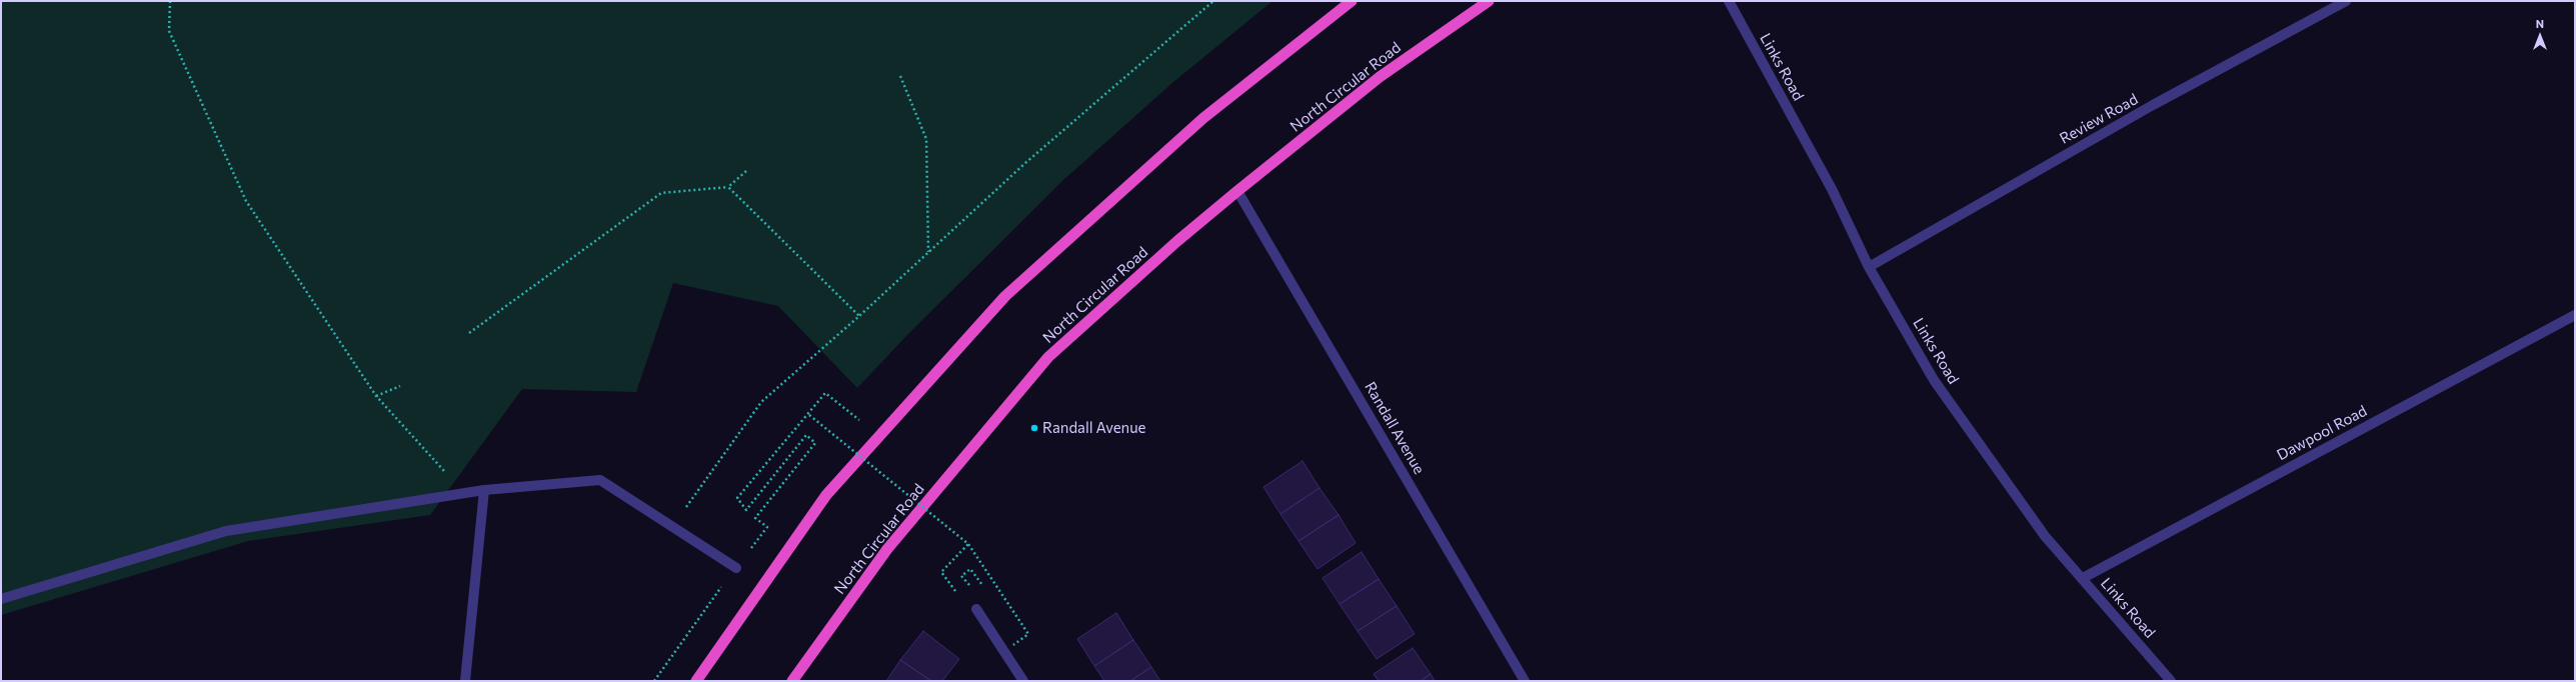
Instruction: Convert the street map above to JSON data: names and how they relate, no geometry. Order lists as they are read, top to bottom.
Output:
{
  "streets": {
    "highway": ["North Circular Road"],
    "street": [
      "Links Road",
      "Review Road",
      "Randall Avenue",
      "Dawpool Road"
    ]
  },
  "crossings": [
    ["Links Road", "Review Road"],
    ["Links Road", "Dawpool Road"],
    ["North Circular Road", "Randall Avenue"]
  ],
  "places": ["Randall Avenue"],
  "north": "top"
}
